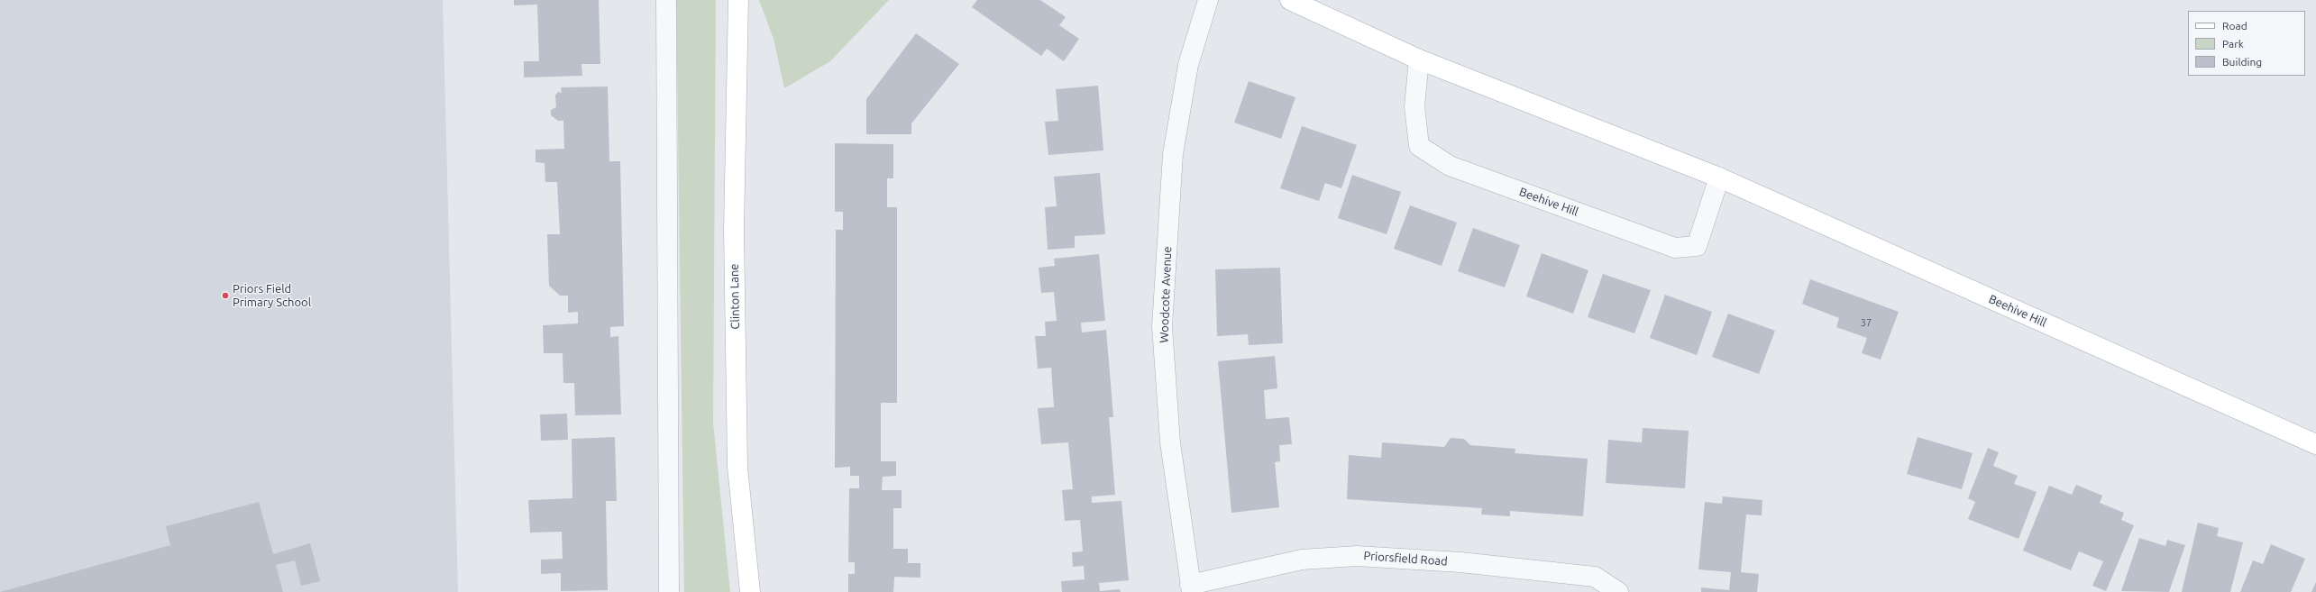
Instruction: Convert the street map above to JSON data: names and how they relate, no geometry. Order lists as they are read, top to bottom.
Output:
{
  "streets": {
    "main road": ["Beehive Hill", "Clinton Lane"],
    "street": ["Woodcote Avenue", "Priorsfield Road"]
  },
  "crossings": [
    ["Woodcote Avenue", "Priorsfield Road"]
  ],
  "places": ["Priors Field Primary School"],
  "house_numbers": ["37"],
  "legend": ["Road", "Park", "Building"]
}
